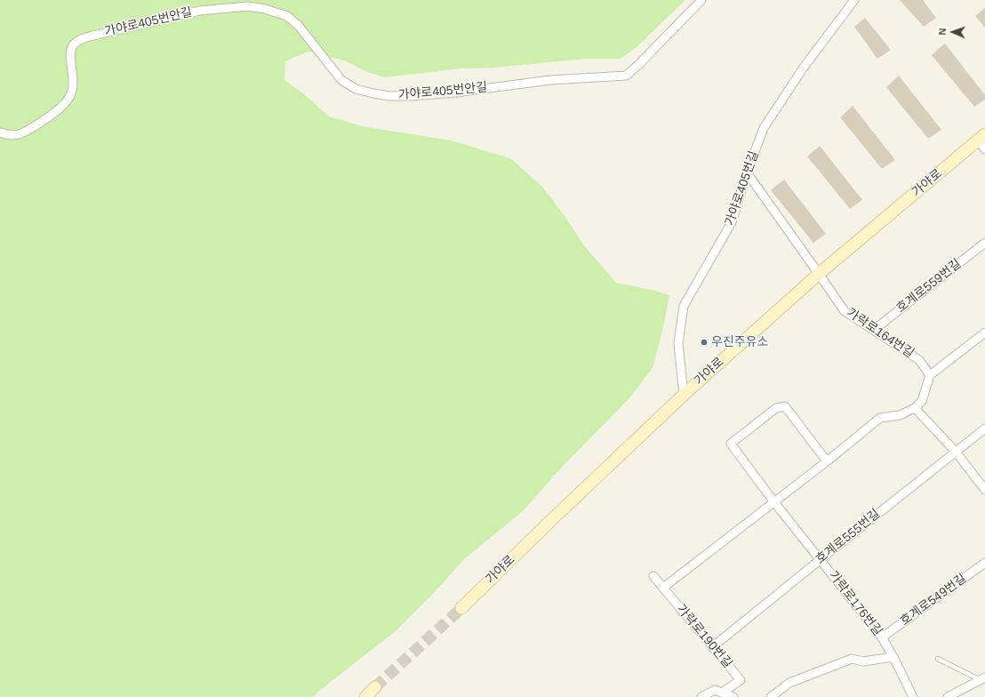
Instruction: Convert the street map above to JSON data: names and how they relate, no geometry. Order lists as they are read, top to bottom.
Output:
{
  "streets": {
    "main road": ["가야로"],
    "street": [
      "가야로405번안길",
      "가야로405번길",
      "호계로559번길",
      "가락로164번길",
      "호계로555번길",
      "호계로549번길",
      "가락로176번길",
      "가락로190번길"
    ]
  },
  "crossings": [
    ["가야로", "가야로405번길"],
    ["가야로", "가락로164번길"],
    ["가야로405번길", "가락로164번길"],
    ["호계로559번길", "가락로164번길"],
    ["호계로555번길", "가락로176번길"],
    ["호계로555번길", "가락로190번길"],
    ["호계로549번길", "가락로176번길"]
  ],
  "places": ["우진주유소"],
  "north": "left"
}
